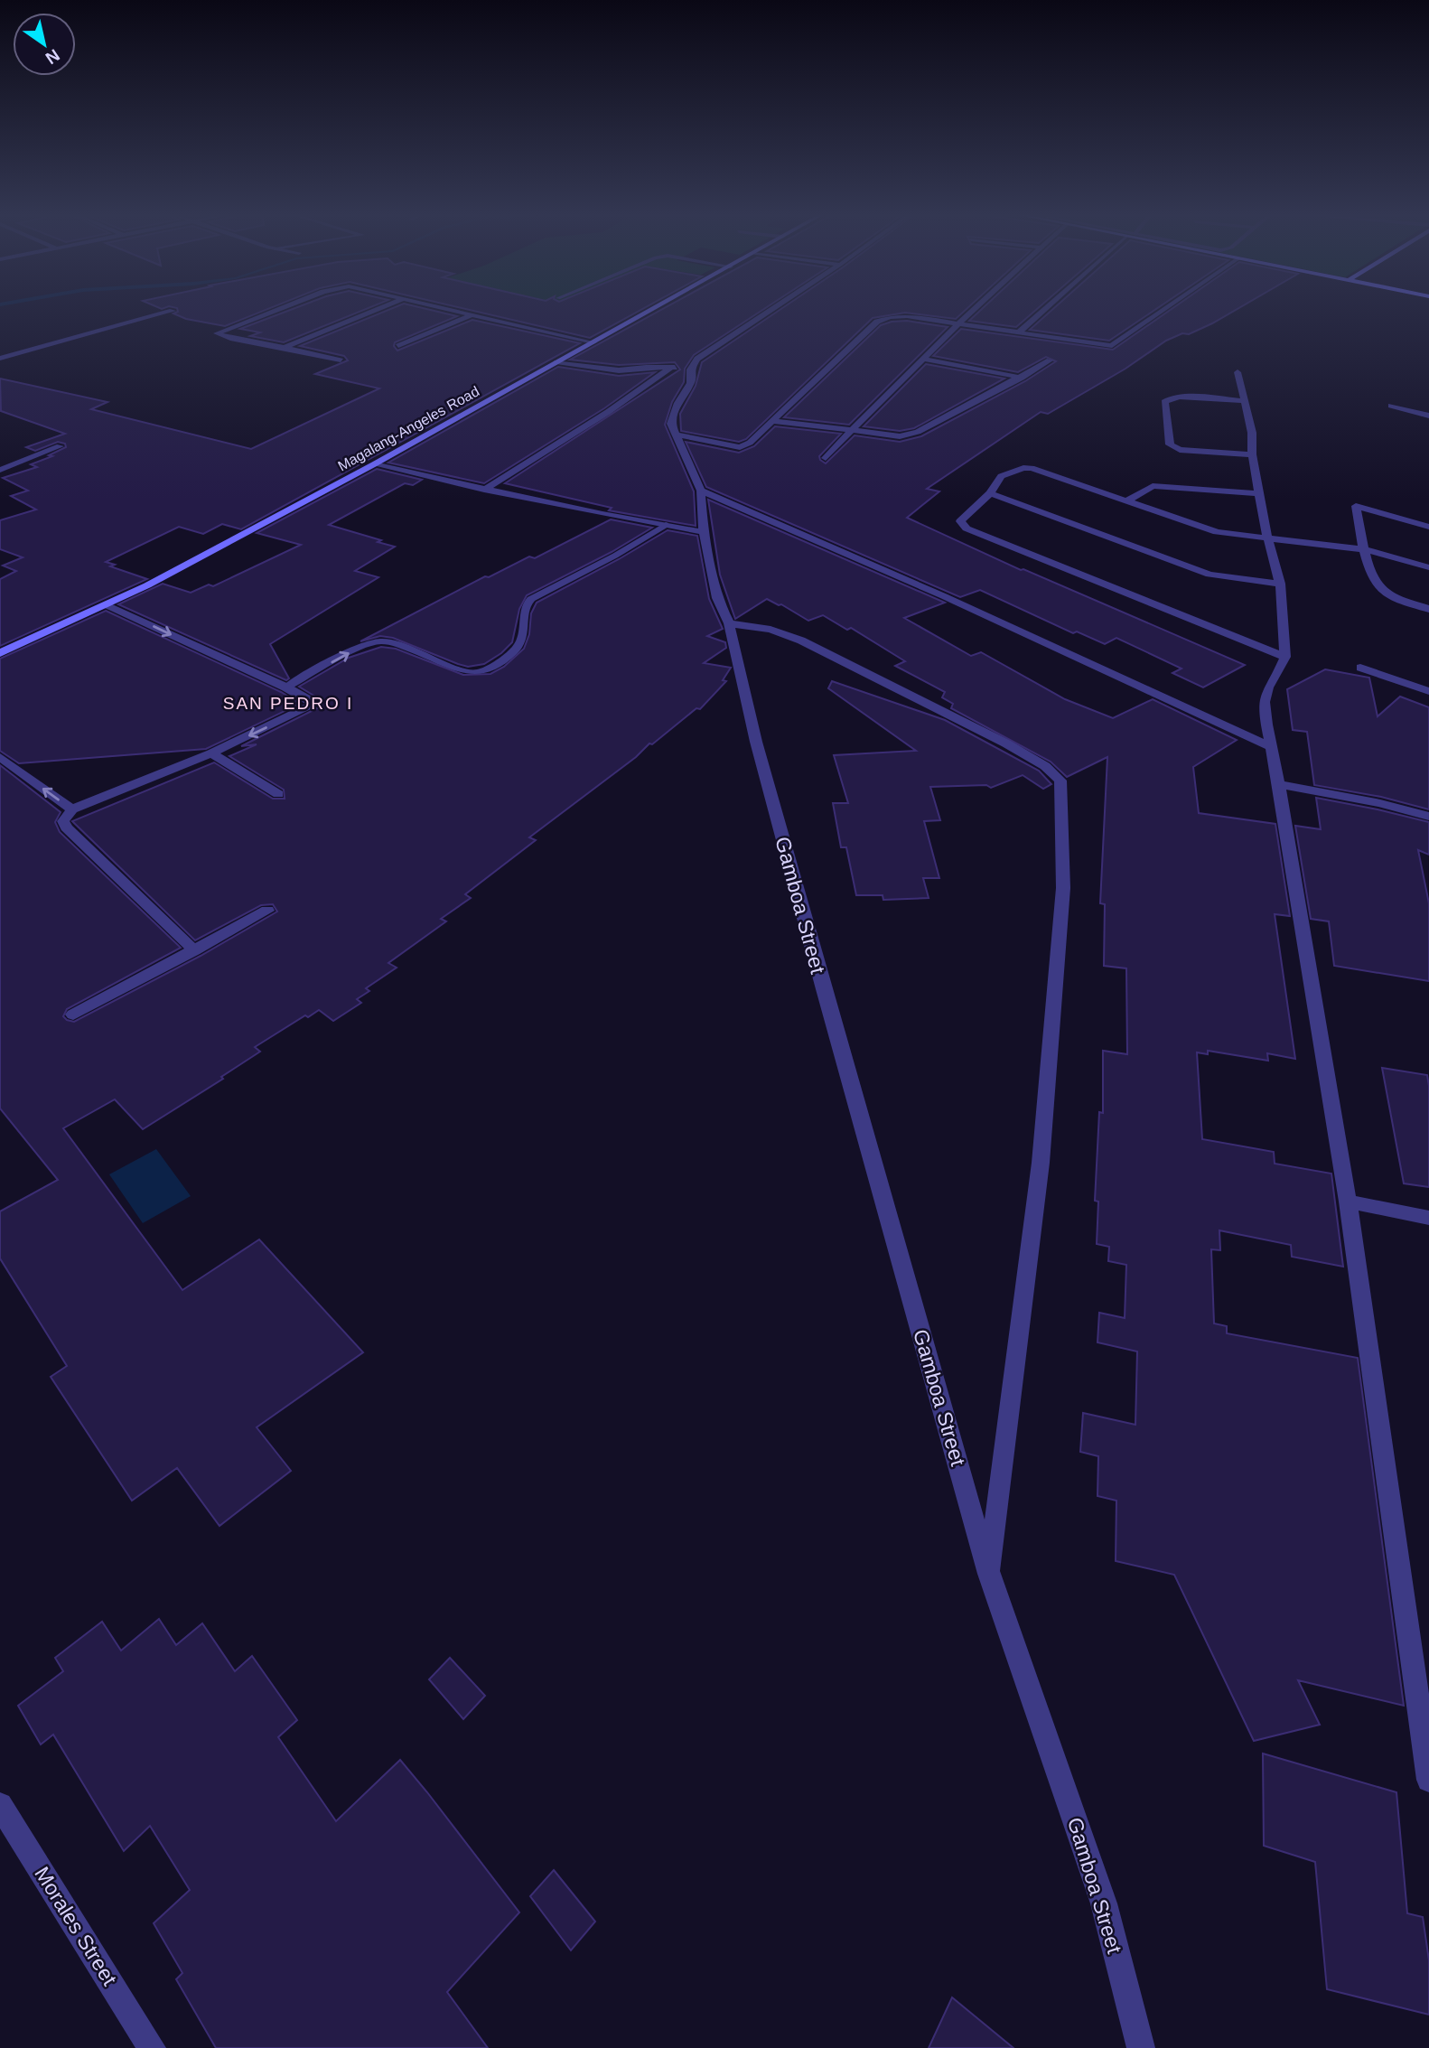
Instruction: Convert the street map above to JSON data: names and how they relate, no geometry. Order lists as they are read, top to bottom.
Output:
{
  "streets": {
    "main road": ["Magalang-Angeles Road"],
    "street": ["Gamboa Street", "Morales Street"]
  },
  "districts": ["SAN PEDRO I"],
  "north": "bottom right"
}
